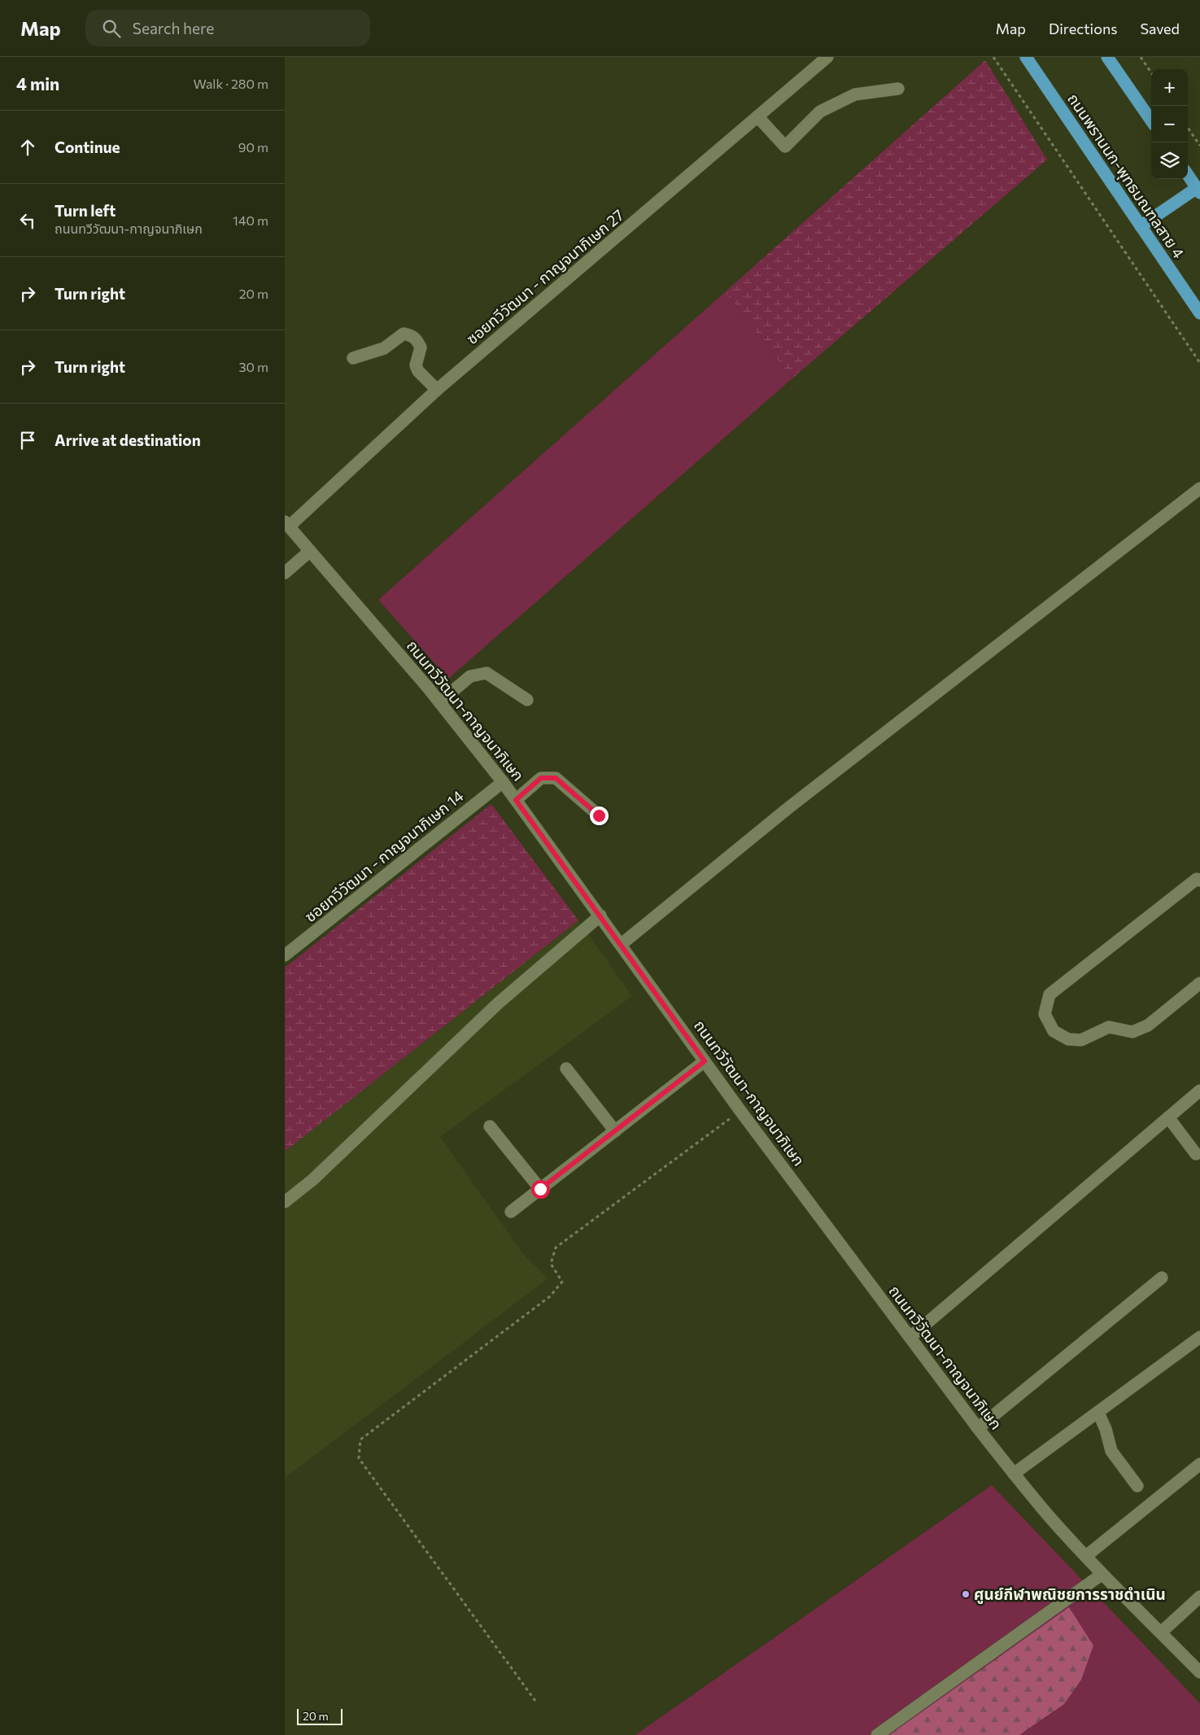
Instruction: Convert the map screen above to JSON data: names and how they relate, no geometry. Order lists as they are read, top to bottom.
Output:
{
  "streets": {
    "main road": ["ถนนพรานนก-พุทธมณฑลสาย 4"],
    "street": ["ซอยทวีวัฒนา - กาญจนาภิเษก 27", "ถนนทวีวัฒนา-กาญจนาภิเษก", "ซอยทวีวัฒนา - กาญจนาภิเษก 14"]
  },
  "crossings": [
    ["ซอยทวีวัฒนา - กาญจนาภิเษก 27", "ถนนทวีวัฒนา-กาญจนาภิเษก"],
    ["ถนนทวีวัฒนา-กาญจนาภิเษก", "ซอยทวีวัฒนา - กาญจนาภิเษก 14"]
  ],
  "places": ["ศูนย์กีฬาพณิชยการราชดำเนิน"],
  "scale_bar": "20 m",
  "page": {
    "header": "Map",
    "search": "Search here",
    "nav": ["Map", "Directions", "Saved"],
    "heading": ["4 min", "Walk · 280 m"],
    "map_buttons": ["+", "−"],
    "list": [
      ["Continue", "90 m"],
      ["Turn left", "ถนนทวีวัฒนา-กาญจนาภิเษก", "140 m"],
      ["Turn right", "20 m"],
      ["Turn right", "30 m"],
      "Arrive at destination"
    ],
    "scale": "20 m"
  }
}
